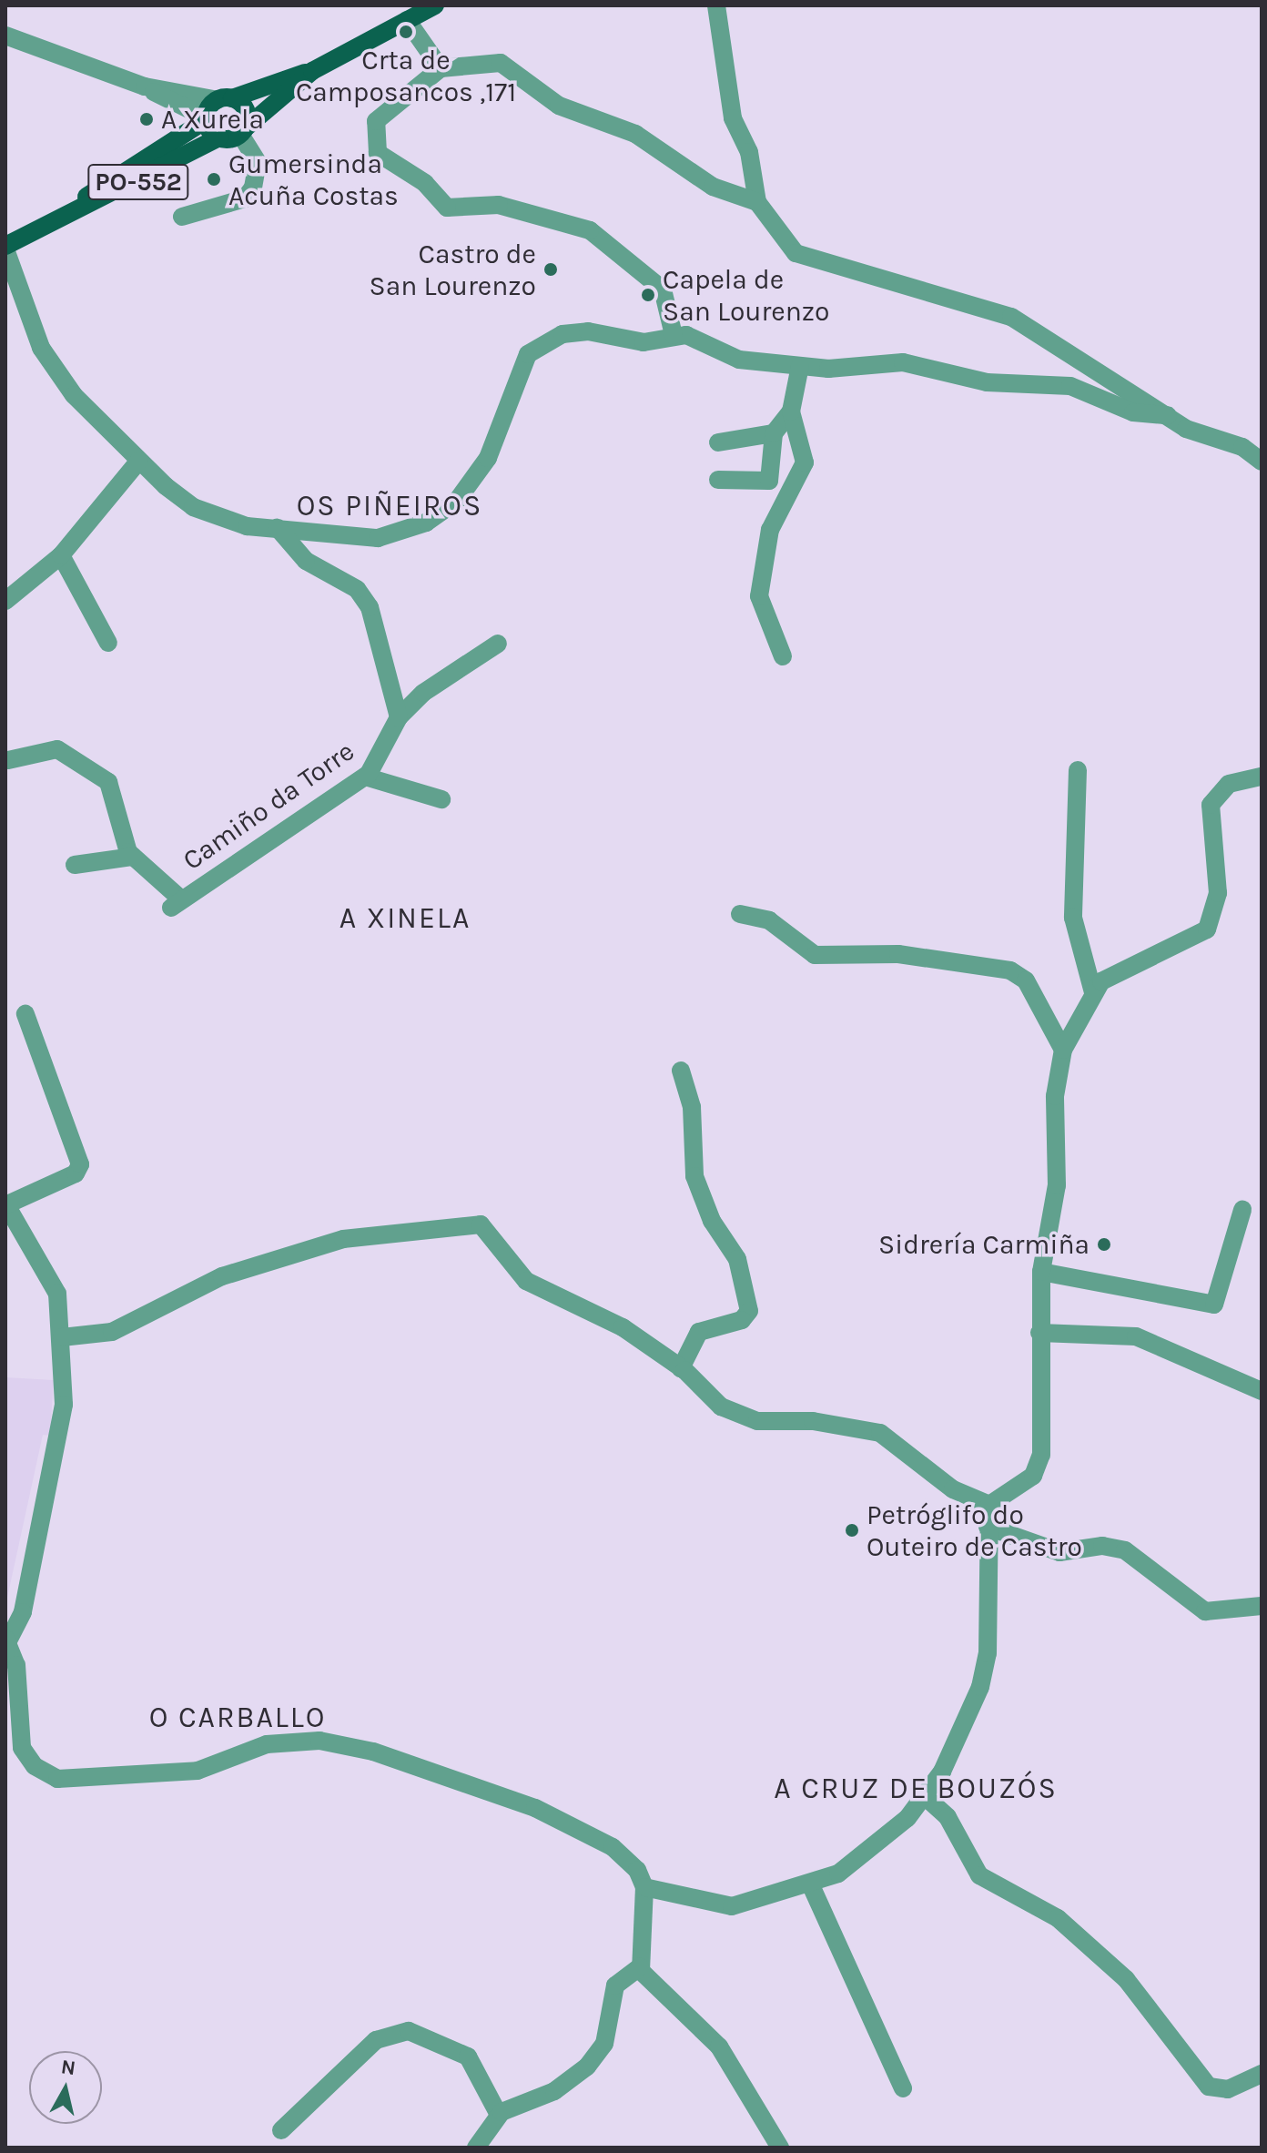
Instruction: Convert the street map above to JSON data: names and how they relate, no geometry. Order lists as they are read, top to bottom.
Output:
{
  "streets": {
    "main road": ["PO-552"],
    "street": ["Camiño da Torre"]
  },
  "districts": [
    "OS PIÑEIROS",
    "A XINELA",
    "O CARBALLO",
    "A CRUZ DE BOUZÓS"
  ],
  "places": [
    "Crta de Camposancos ,171",
    "A Xurela",
    "Gumersinda Acuña Costas",
    "Castro de San Lourenzo",
    "Capela de San Lourenzo",
    "Sidrería Carmiña",
    "Petróglifo do Outeiro de Castro"
  ],
  "north": "top"
}
